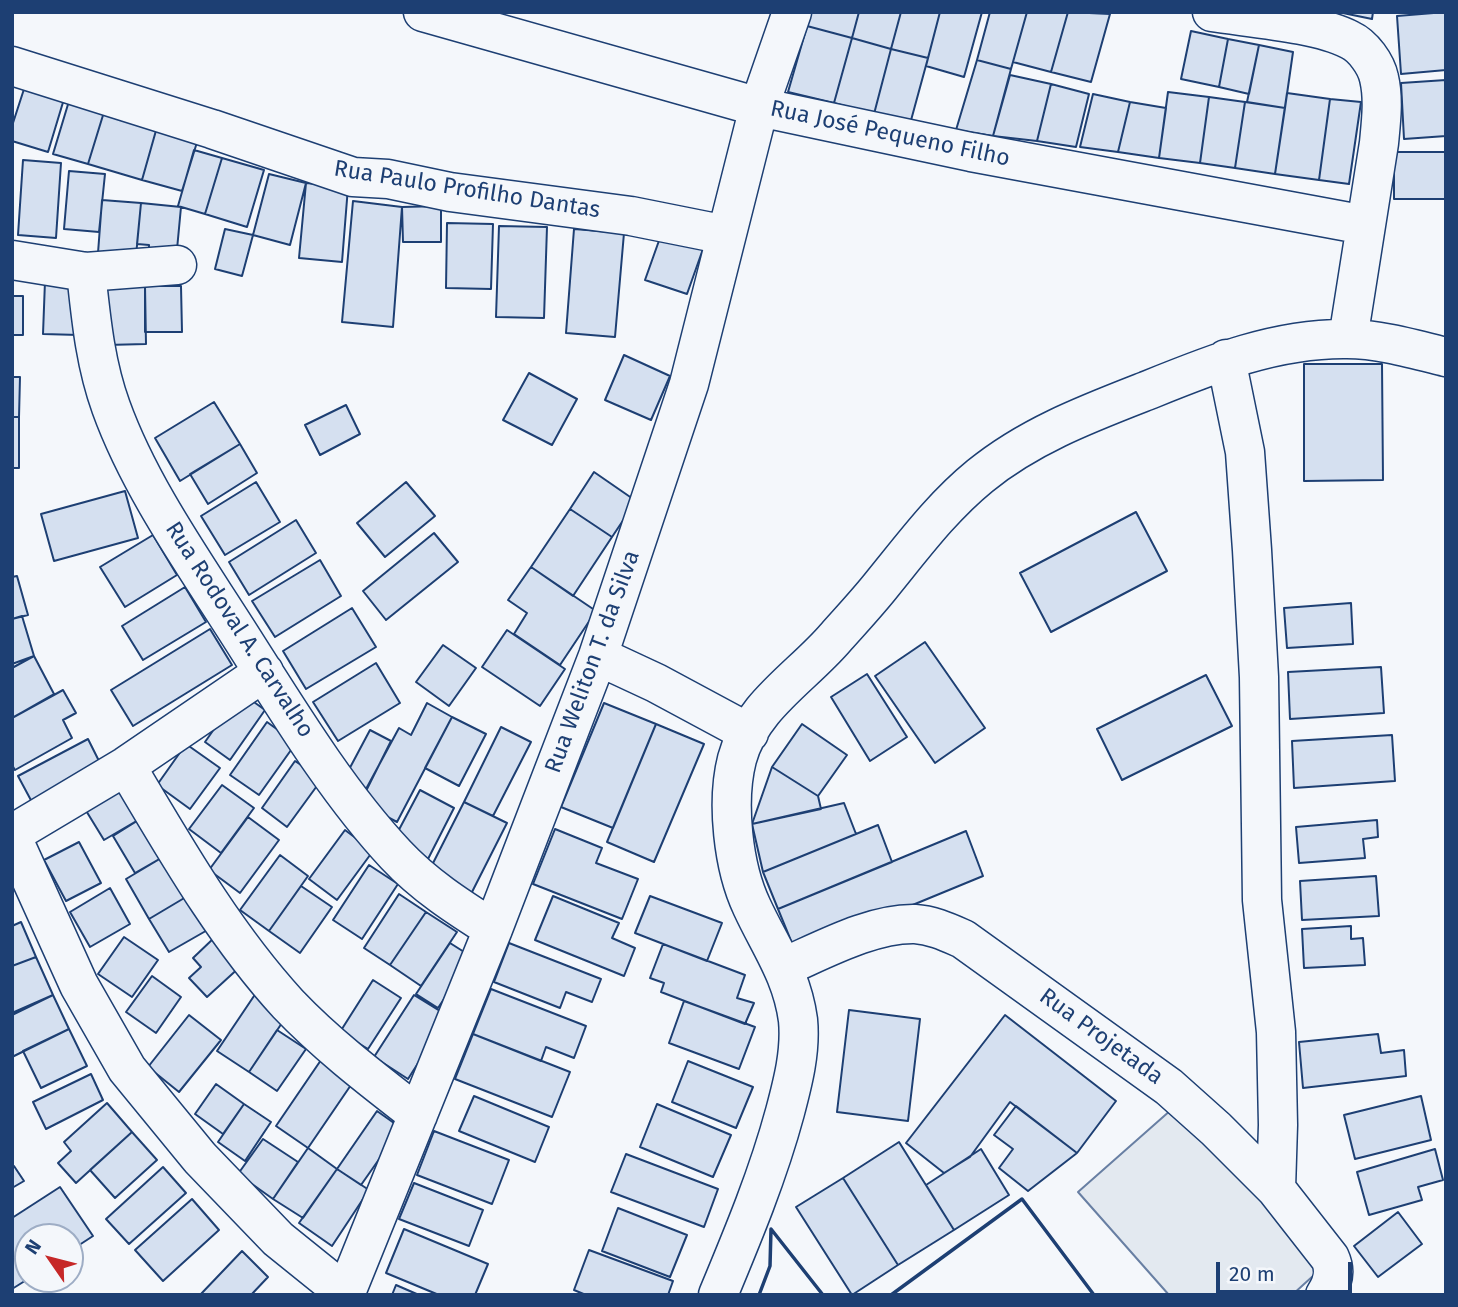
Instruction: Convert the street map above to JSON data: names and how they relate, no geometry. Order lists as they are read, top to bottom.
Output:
{
  "streets": {
    "street": [
      "Rua José Pequeno Filho",
      "Rua Paulo Profilho Dantas",
      "Rua Rodoval A. Carvalho",
      "Rua Weliton T. da Silva",
      "Rua Projetada"
    ]
  },
  "crossings": [
    ["Rua José Pequeno Filho", "Rua Weliton T. da Silva"],
    ["Rua Paulo Profilho Dantas", "Rua Weliton T. da Silva"],
    ["Rua Rodoval A. Carvalho", "Rua Weliton T. da Silva"]
  ],
  "scale_bar": "20 m",
  "north": "top left"
}
